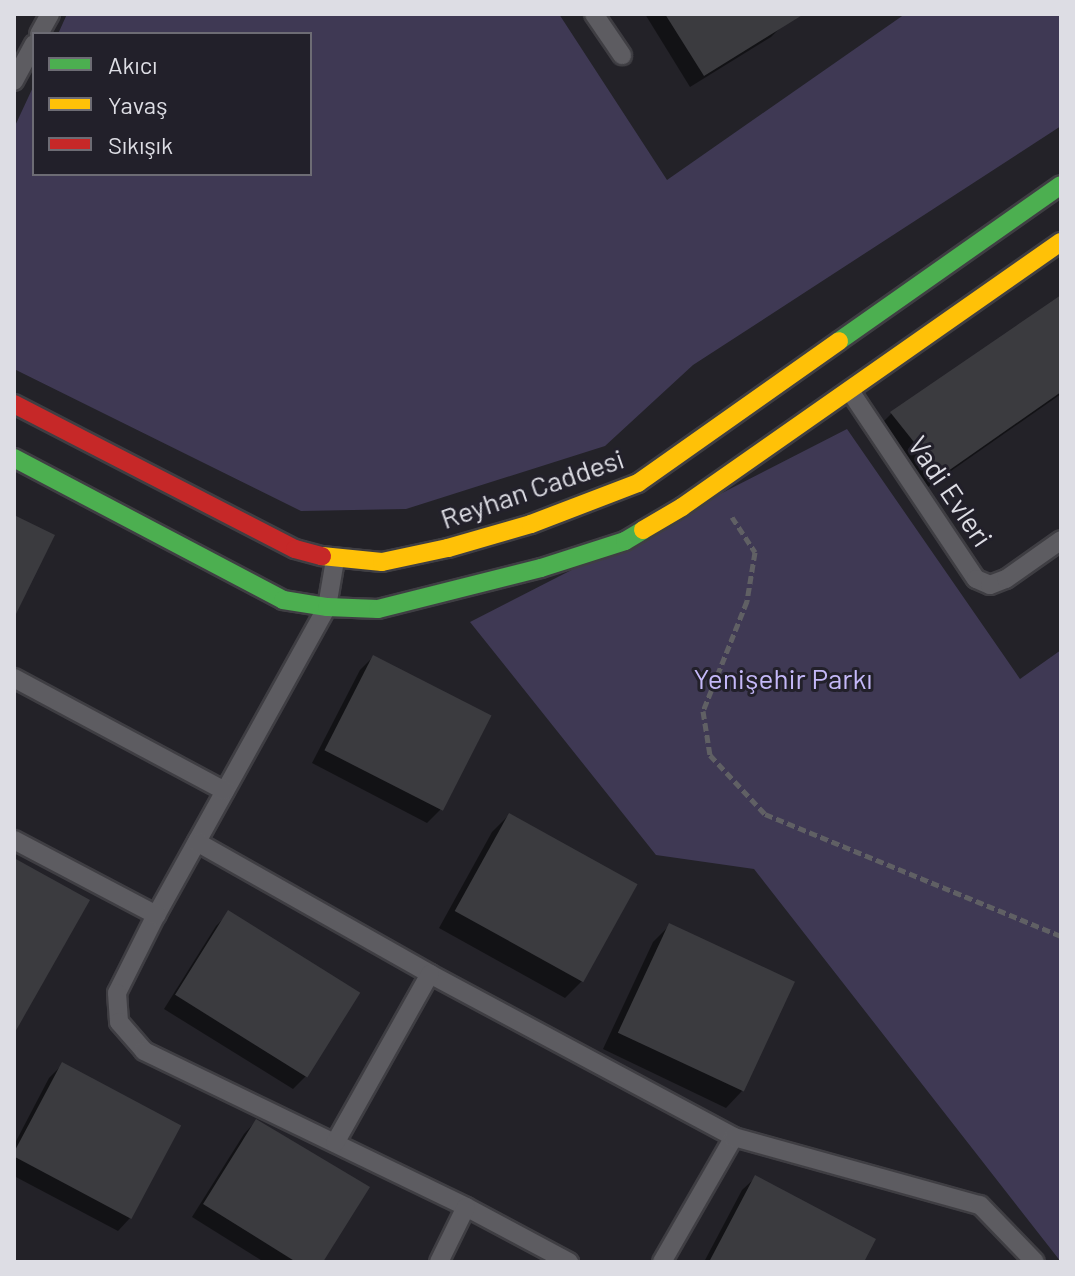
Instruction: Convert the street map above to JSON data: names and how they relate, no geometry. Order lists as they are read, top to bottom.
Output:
{
  "streets": {
    "main road": ["Reyhan Caddesi"],
    "lane": ["Vadi Evleri"]
  },
  "parks": ["Yenişehir Parkı"],
  "legend": ["Akıcı", "Yavaş", "Sıkışık"]
}
